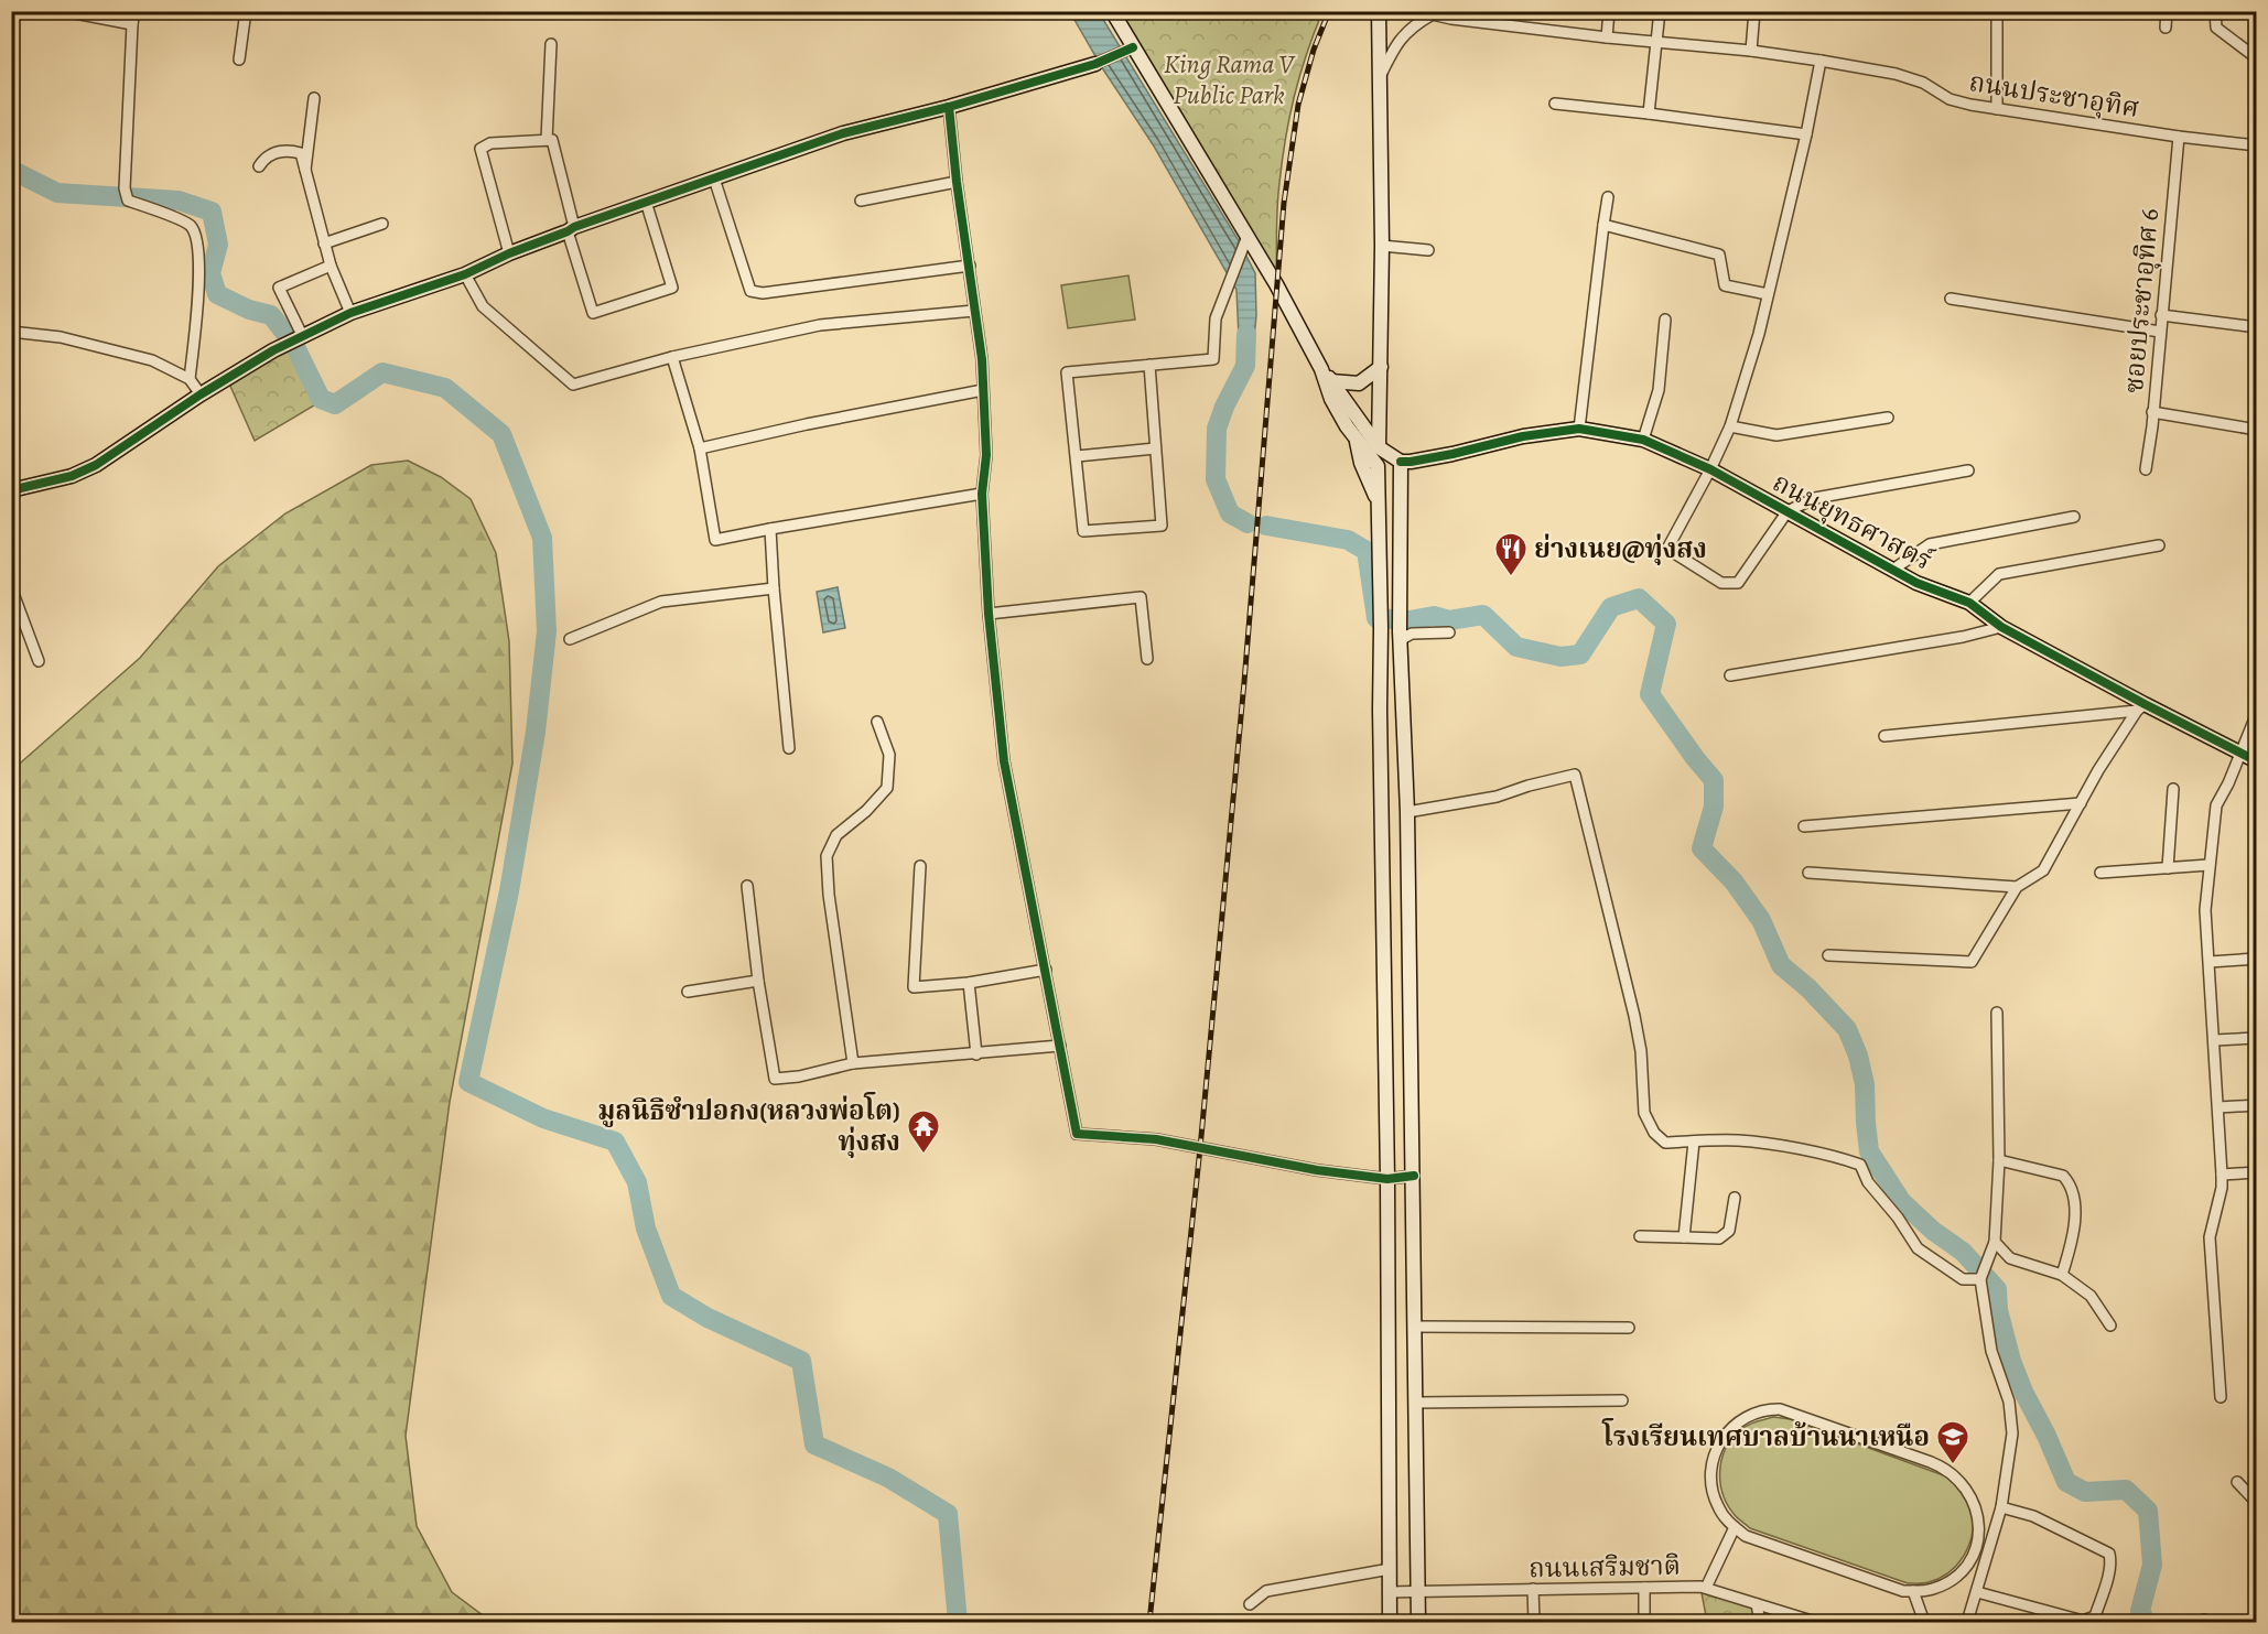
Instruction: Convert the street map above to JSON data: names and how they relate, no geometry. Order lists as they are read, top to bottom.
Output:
{
  "streets": {
    "main road": ["ถนนยุทธศาสตร์"],
    "street": ["ถนนประชาอุทิศ", "ซอยประชาอุทิศ 6", "ถนนเสริมชาติ"]
  },
  "crossings": [
    ["ถนนประชาอุทิศ", "ซอยประชาอุทิศ 6"]
  ],
  "parks": ["King Rama V Public Park"],
  "places": {
    "restaurant": ["ย่างเนย@ทุ่งสง"],
    "temple": ["มูลนิธิซำปอกง(หลวงพ่อโต) ทุ่งสง"],
    "school or university": ["โรงเรียนเทศบาลบ้านนาเหนือ"]
  }
}
